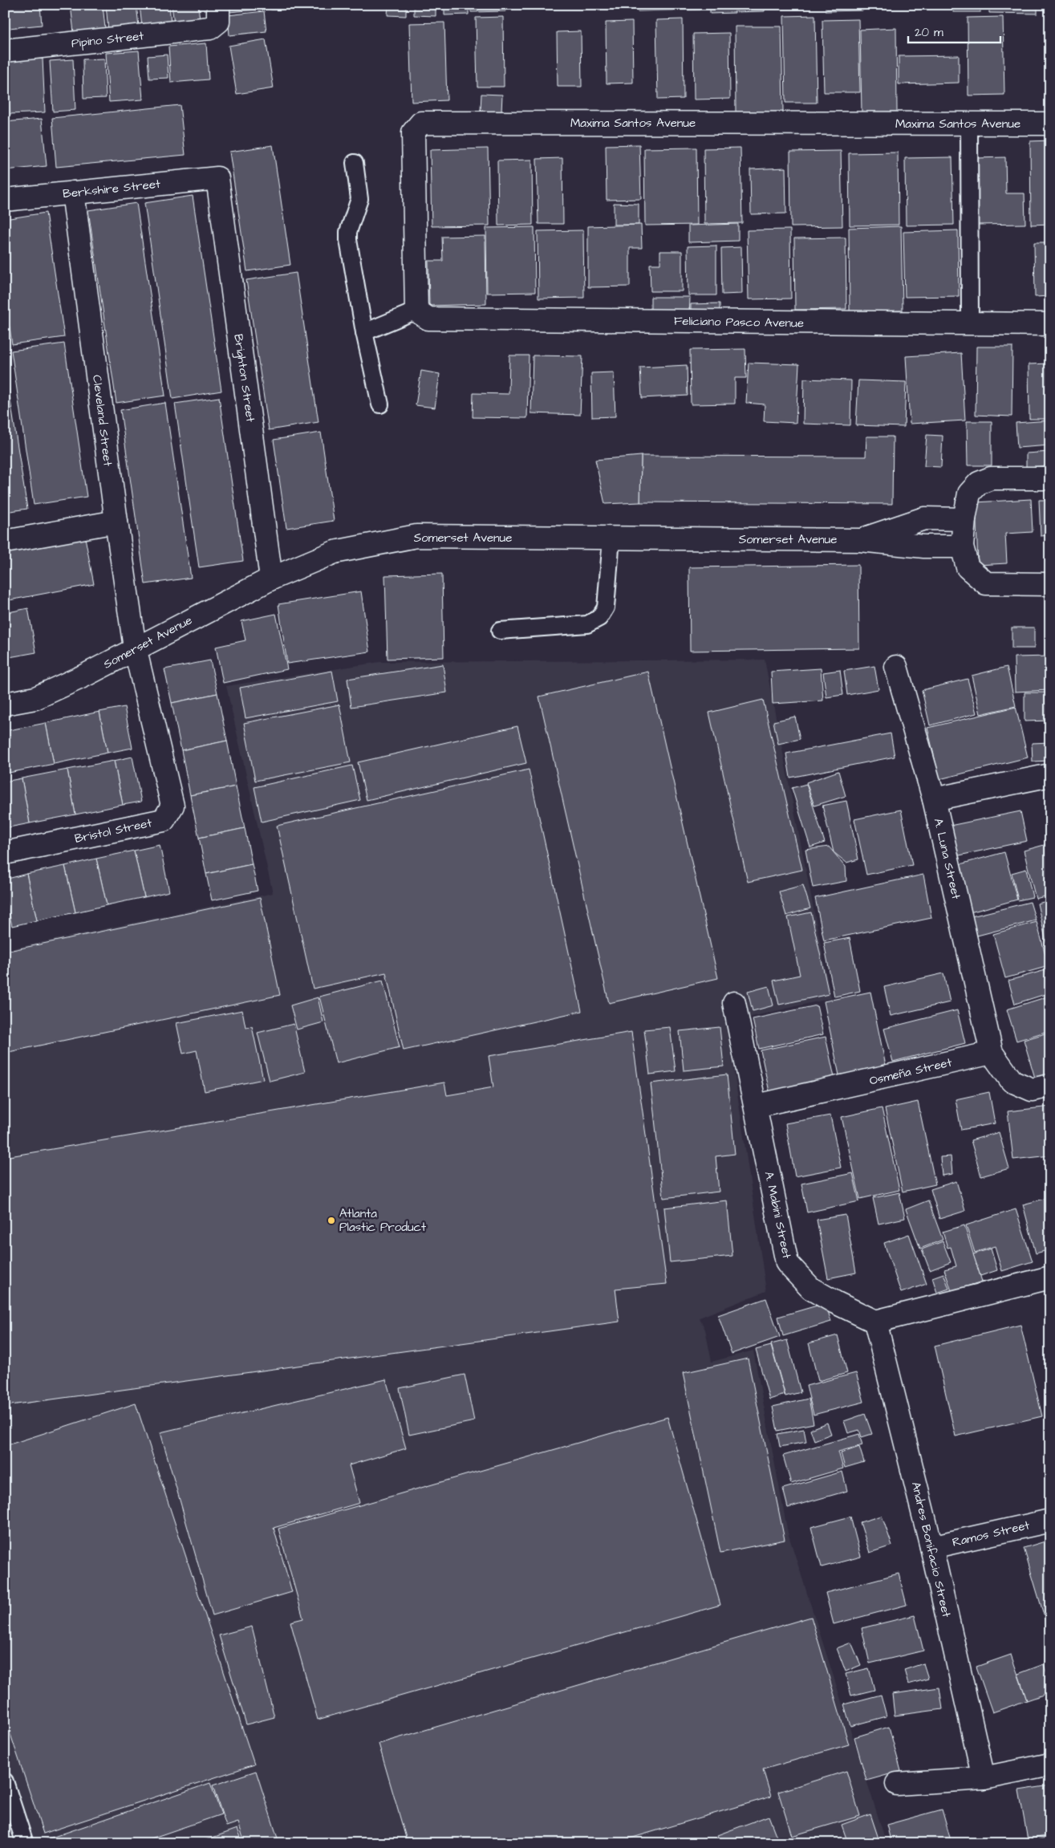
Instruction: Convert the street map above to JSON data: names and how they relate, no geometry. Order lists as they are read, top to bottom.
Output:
{
  "streets": {
    "street": [
      "Pipino Street",
      "Maxima Santos Avenue",
      "Berkshire Street",
      "Feliciano Pasco Avenue",
      "Brighton Street",
      "Cleveland Street",
      "Somerset Avenue",
      "Bristol Street",
      "A. Luna Street",
      "Osmeña Street",
      "A. Mabini Street",
      "Ramos Street",
      "Andres Bonifacio Street"
    ]
  },
  "crossings": [
    ["Maxima Santos Avenue", "Feliciano Pasco Avenue"],
    ["Berkshire Street", "Brighton Street"],
    ["Berkshire Street", "Cleveland Street"],
    ["Brighton Street", "Somerset Avenue"],
    ["Cleveland Street", "Somerset Avenue"],
    ["Cleveland Street", "Bristol Street"],
    ["Somerset Avenue", "Bristol Street"],
    ["A. Luna Street", "Osmeña Street"],
    ["Osmeña Street", "A. Mabini Street"],
    ["A. Mabini Street", "Andres Bonifacio Street"],
    ["Ramos Street", "Andres Bonifacio Street"]
  ],
  "places": ["Atlanta Plastic Product"],
  "scale_bar": "20 m"
}
